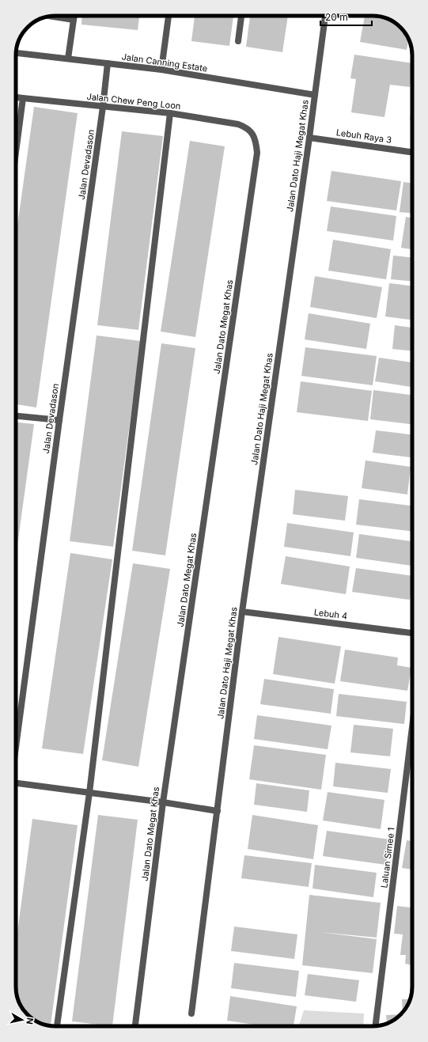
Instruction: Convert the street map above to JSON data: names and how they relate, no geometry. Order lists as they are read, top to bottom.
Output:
{
  "streets": {
    "street": [
      "Jalan Canning Estate",
      "Jalan Chew Peng Loon",
      "Lebuh Raya 3",
      "Jalan Dato Haji Megat Khas",
      "Jalan Devadason",
      "Jalan Dato Megat Khas",
      "Lebuh 4",
      "Laluan Simee 1"
    ]
  },
  "crossings": [
    ["Jalan Canning Estate", "Jalan Dato Haji Megat Khas"],
    ["Jalan Canning Estate", "Jalan Devadason"],
    ["Jalan Chew Peng Loon", "Jalan Devadason"],
    ["Jalan Chew Peng Loon", "Jalan Dato Megat Khas"],
    ["Lebuh Raya 3", "Jalan Dato Haji Megat Khas"],
    ["Jalan Dato Haji Megat Khas", "Lebuh 4"]
  ],
  "scale_bar": "20 m",
  "north": "right"
}
